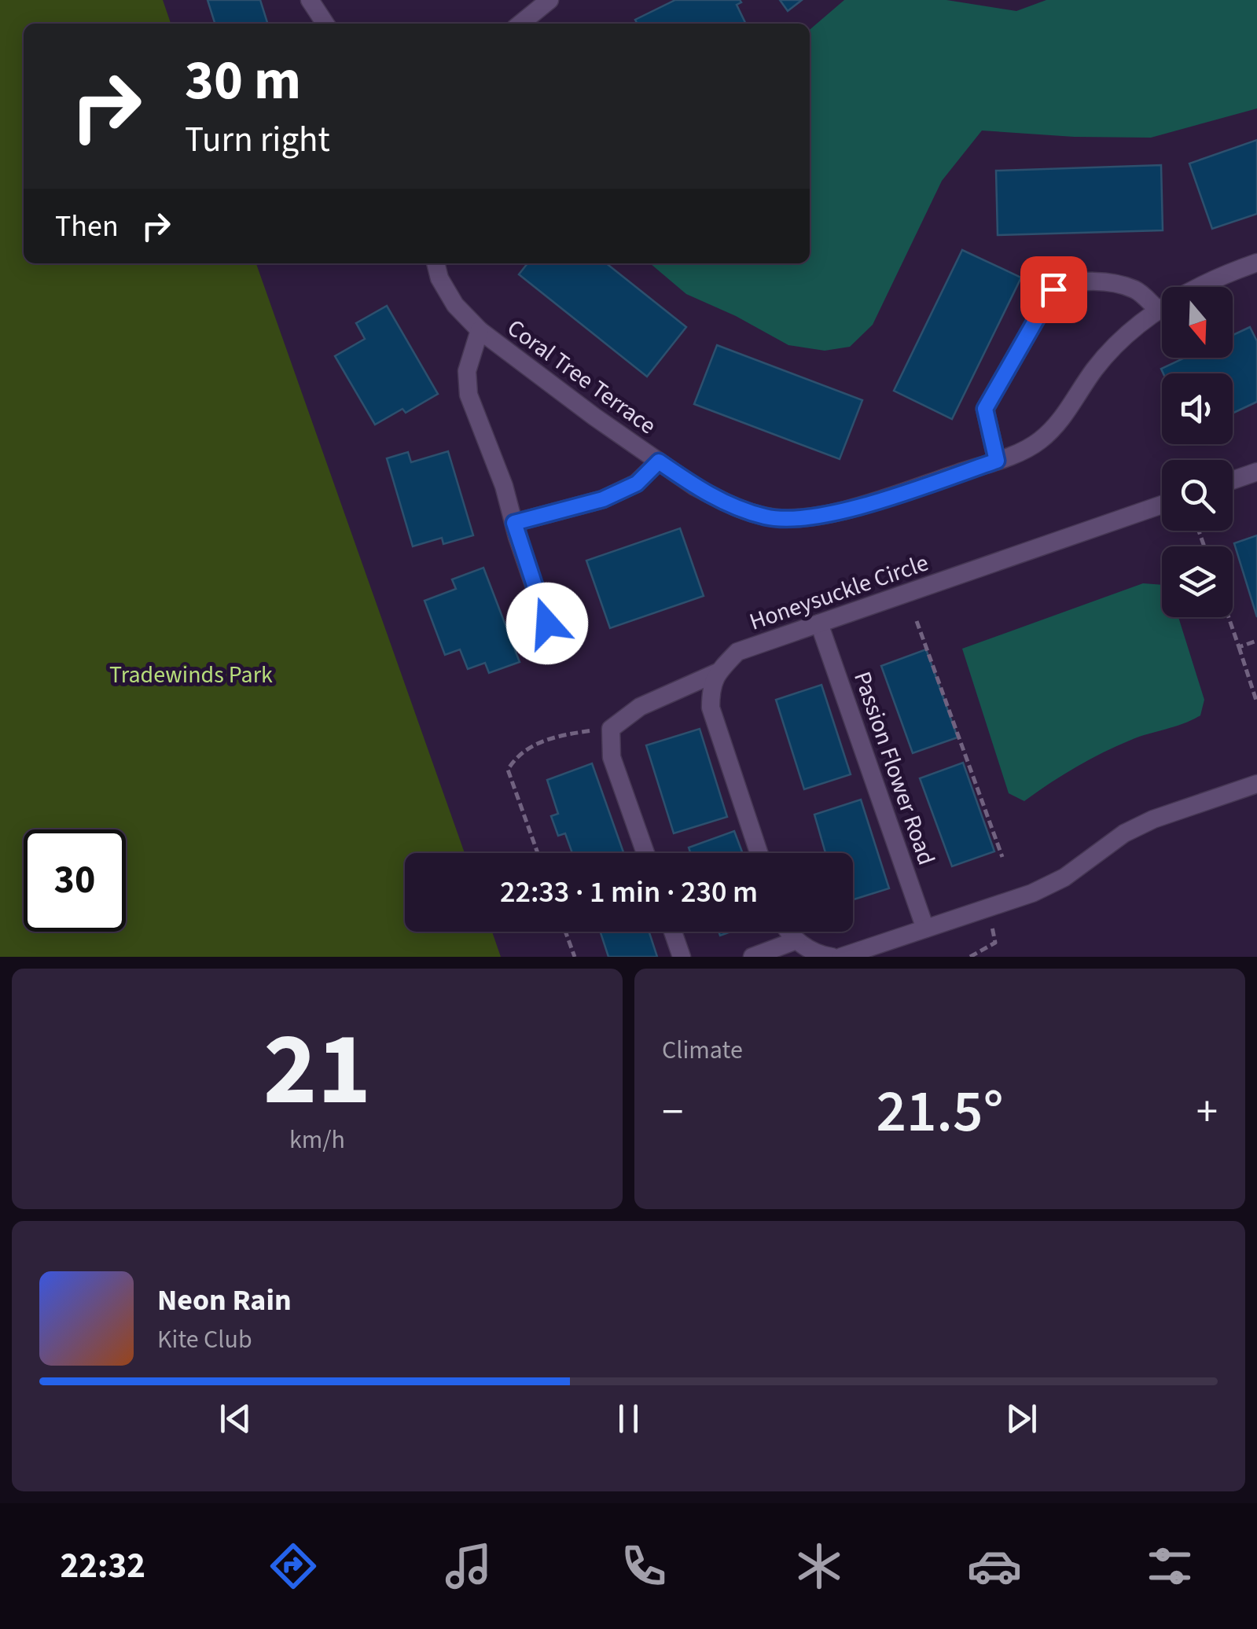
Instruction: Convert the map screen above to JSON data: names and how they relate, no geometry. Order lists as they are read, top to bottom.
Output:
{
  "streets": {
    "street": ["Coral Tree Terrace", "Honeysuckle Circle", "Passion Flower Road"]
  },
  "crossings": [
    ["Honeysuckle Circle", "Passion Flower Road"]
  ],
  "parks": ["Tradewinds Park"],
  "north": "bottom",
  "page": {
    "turn": ["30 m", "Turn right"],
    "then": "Then",
    "limit": "30",
    "trip": "22:33 · 1 min · 230 m",
    "tile": [
      ["21", "km/h"],
      "Climate"
    ],
    "heat": ["−", "21.5°", "+"],
    "song": ["Neon Rain", "Kite Club"],
    "tabs": "22:32"
  }
}
